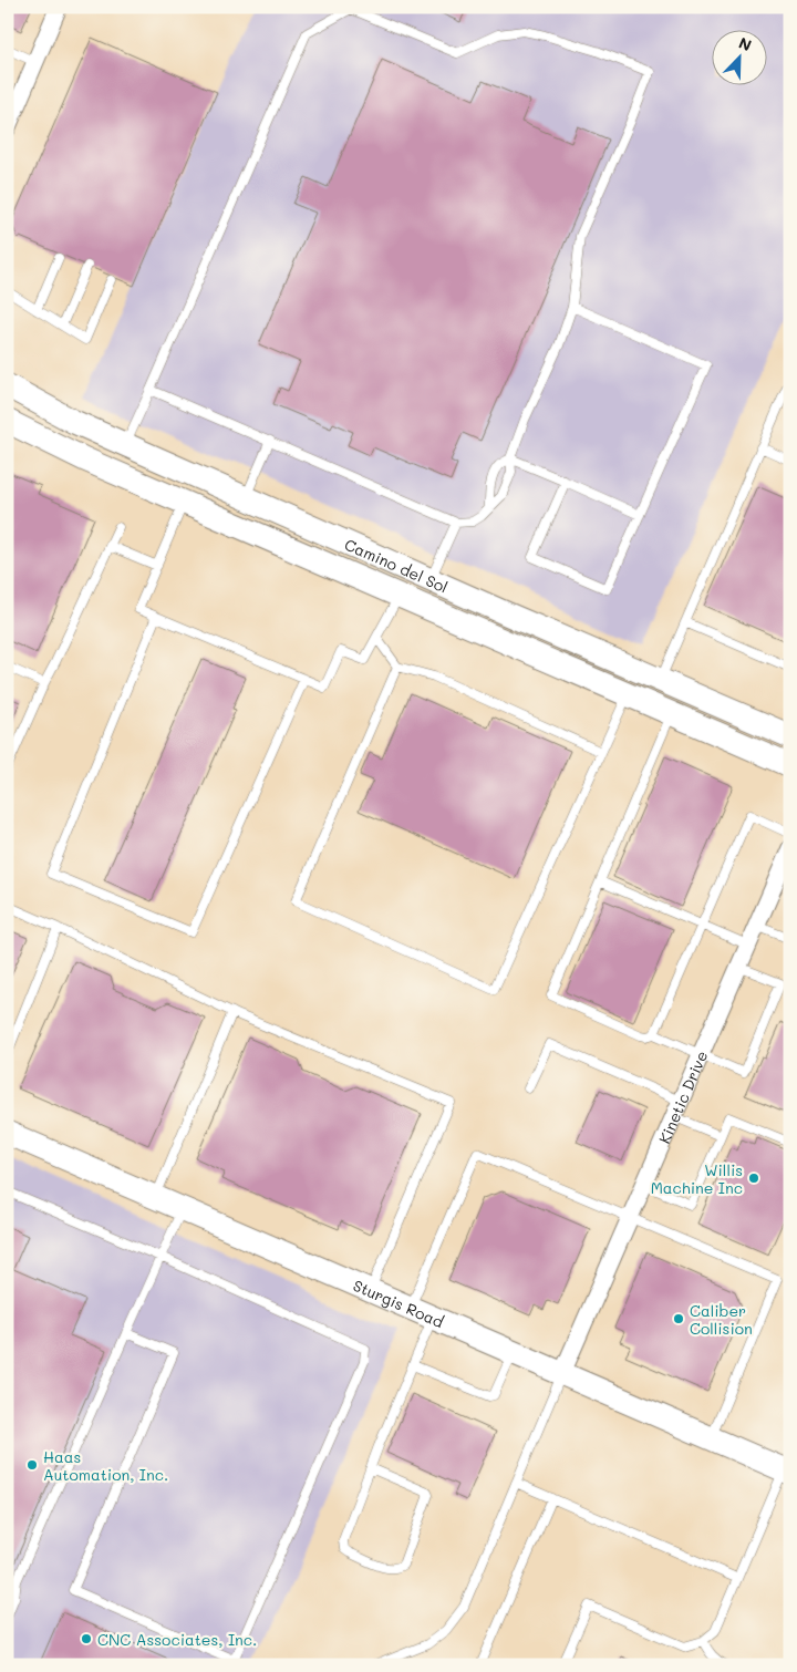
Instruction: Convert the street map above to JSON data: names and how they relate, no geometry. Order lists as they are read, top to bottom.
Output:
{
  "streets": {
    "street": ["Camino del Sol", "Kinetic Drive", "Sturgis Road"]
  },
  "crossings": [
    ["Kinetic Drive", "Sturgis Road"]
  ],
  "places": [
    "Willis Machine Inc",
    "Caliber Collision",
    "Haas Automation, Inc.",
    "CNC Associates, Inc."
  ],
  "north": "top right"
}
